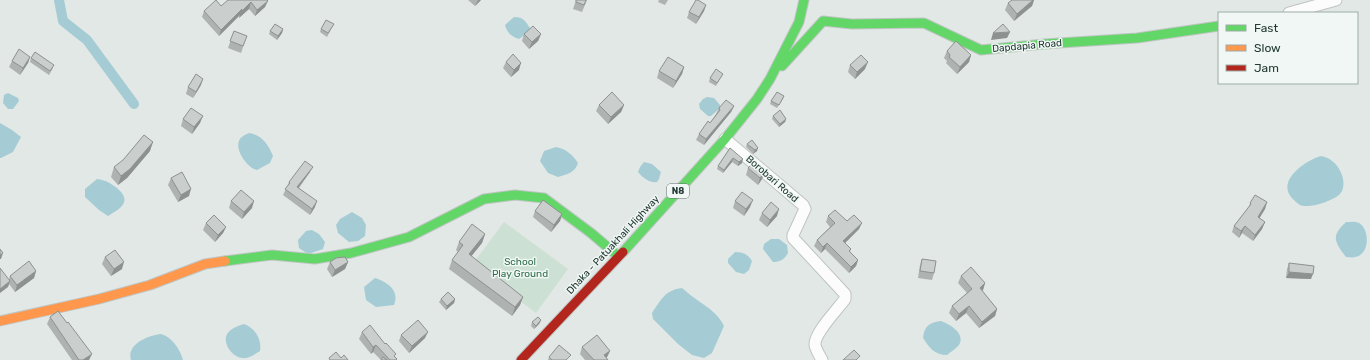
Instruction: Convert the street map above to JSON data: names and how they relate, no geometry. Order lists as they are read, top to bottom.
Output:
{
  "streets": {
    "main road": ["Dapdapia Road", "N8", "Dhaka - Patuakhali Highway"],
    "street": ["Borobari Road"]
  },
  "crossings": [
    ["Dapdapia Road", "Dhaka - Patuakhali Highway"],
    ["Borobari Road", "Dhaka - Patuakhali Highway"]
  ],
  "parks": ["School Play Ground"],
  "legend": ["Fast", "Slow", "Jam"]
}
